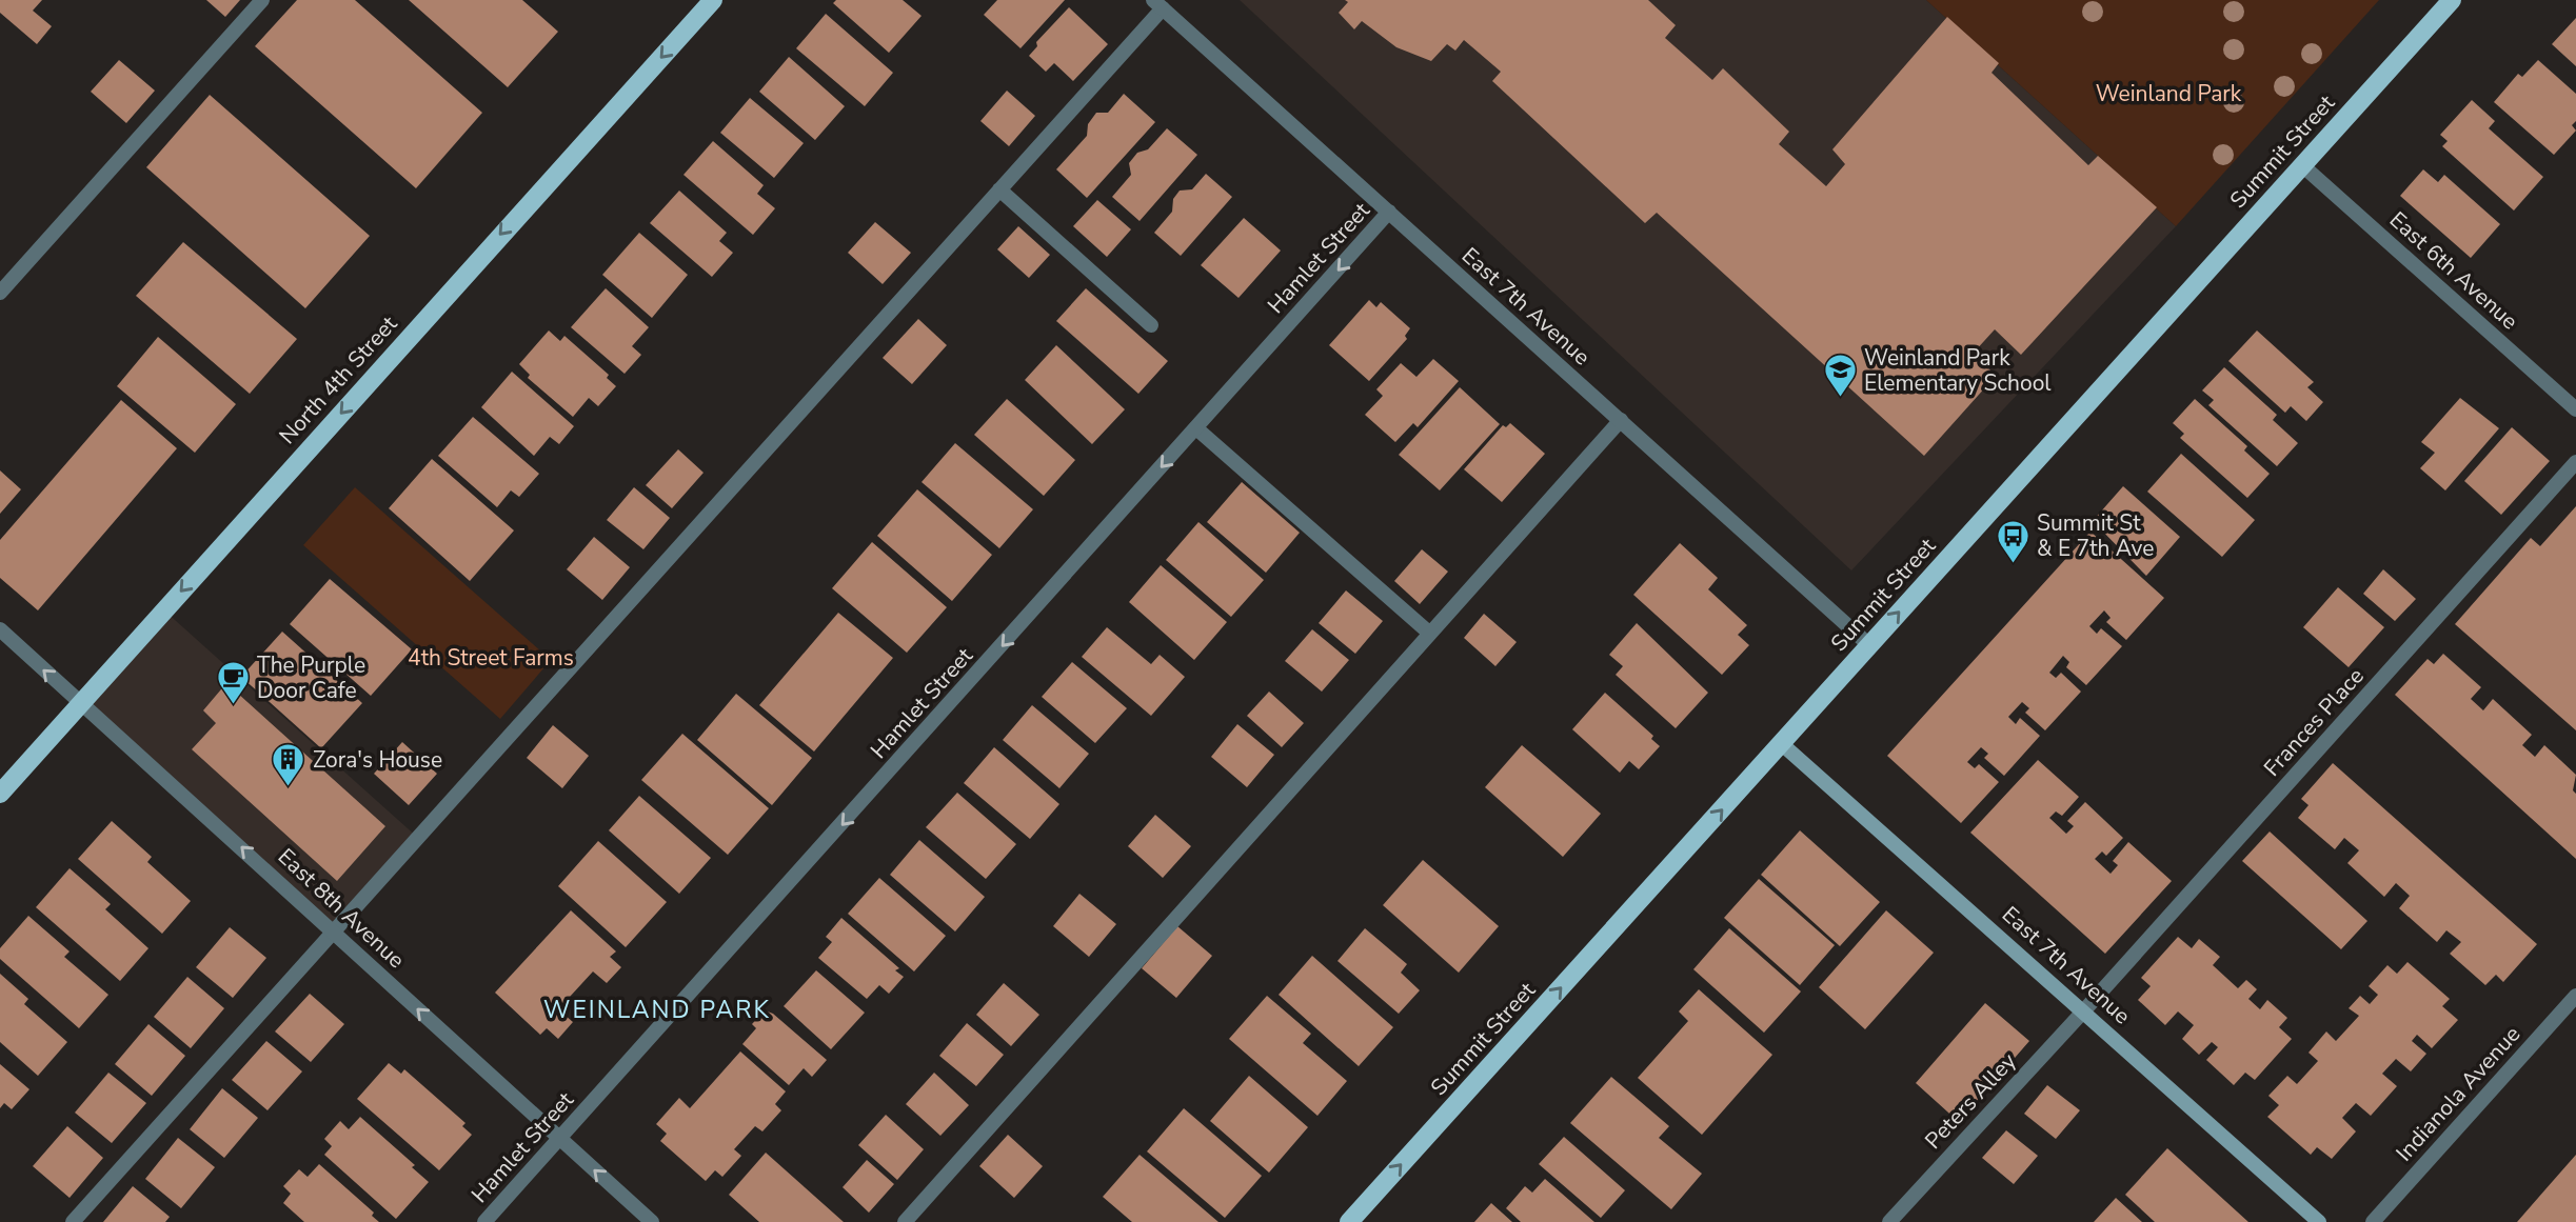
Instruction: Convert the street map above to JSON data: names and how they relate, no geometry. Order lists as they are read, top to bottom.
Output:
{
  "streets": {
    "main road": ["Summit Street", "North 4th Street"],
    "street": [
      "Hamlet Street",
      "East 6th Avenue",
      "East 7th Avenue",
      "Frances Place",
      "East 8th Avenue",
      "Indianola Avenue",
      "Peters Alley"
    ]
  },
  "crossings": [
    ["Summit Street", "East 6th Avenue"],
    ["Summit Street", "East 7th Avenue"],
    ["Hamlet Street", "East 7th Avenue"],
    ["Hamlet Street", "East 8th Avenue"],
    ["East 7th Avenue", "Frances Place"],
    ["East 7th Avenue", "Peters Alley"],
    ["North 4th Street", "East 8th Avenue"],
    ["Frances Place", "Peters Alley"]
  ],
  "one_way": [
    "Summit Street",
    "Hamlet Street",
    "North 4th Street",
    "East 8th Avenue"
  ],
  "districts": ["WEINLAND PARK"],
  "parks": ["Weinland Park", "4th Street Farms"],
  "places": {
    "school or university": ["Weinland Park Elementary School"],
    "bus stop": ["Summit St & E 7th Ave"],
    "cafe": ["The Purple Door Cafe"],
    "building": ["Zora's House"]
  }
}
